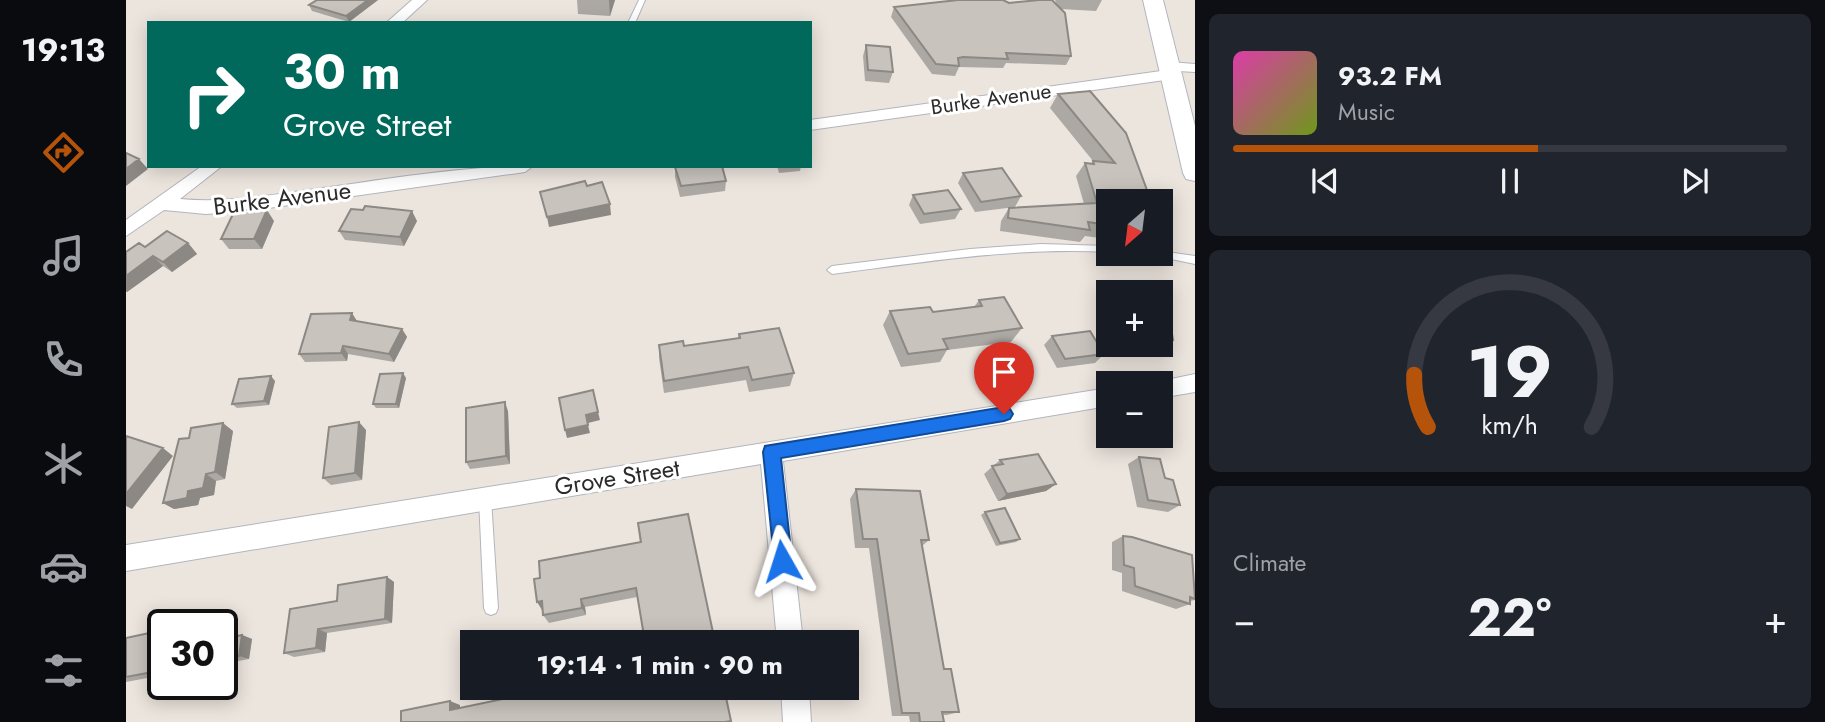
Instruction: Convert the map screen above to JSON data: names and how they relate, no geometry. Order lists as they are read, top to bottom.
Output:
{
  "streets": {
    "street": ["Burke Avenue", "Grove Street"]
  },
  "north": "bottom left",
  "page": {
    "tabs": "19:13",
    "turn": ["30 m", "Grove Street"],
    "song": ["93.2 FM", "Music"],
    "map_buttons": ["+", "−"],
    "tile": "Climate",
    "heat": ["−", "22°", "+"],
    "limit": "30",
    "trip": "19:14 · 1 min · 90 m",
    "gauge": ["19", "km/h"]
  }
}
